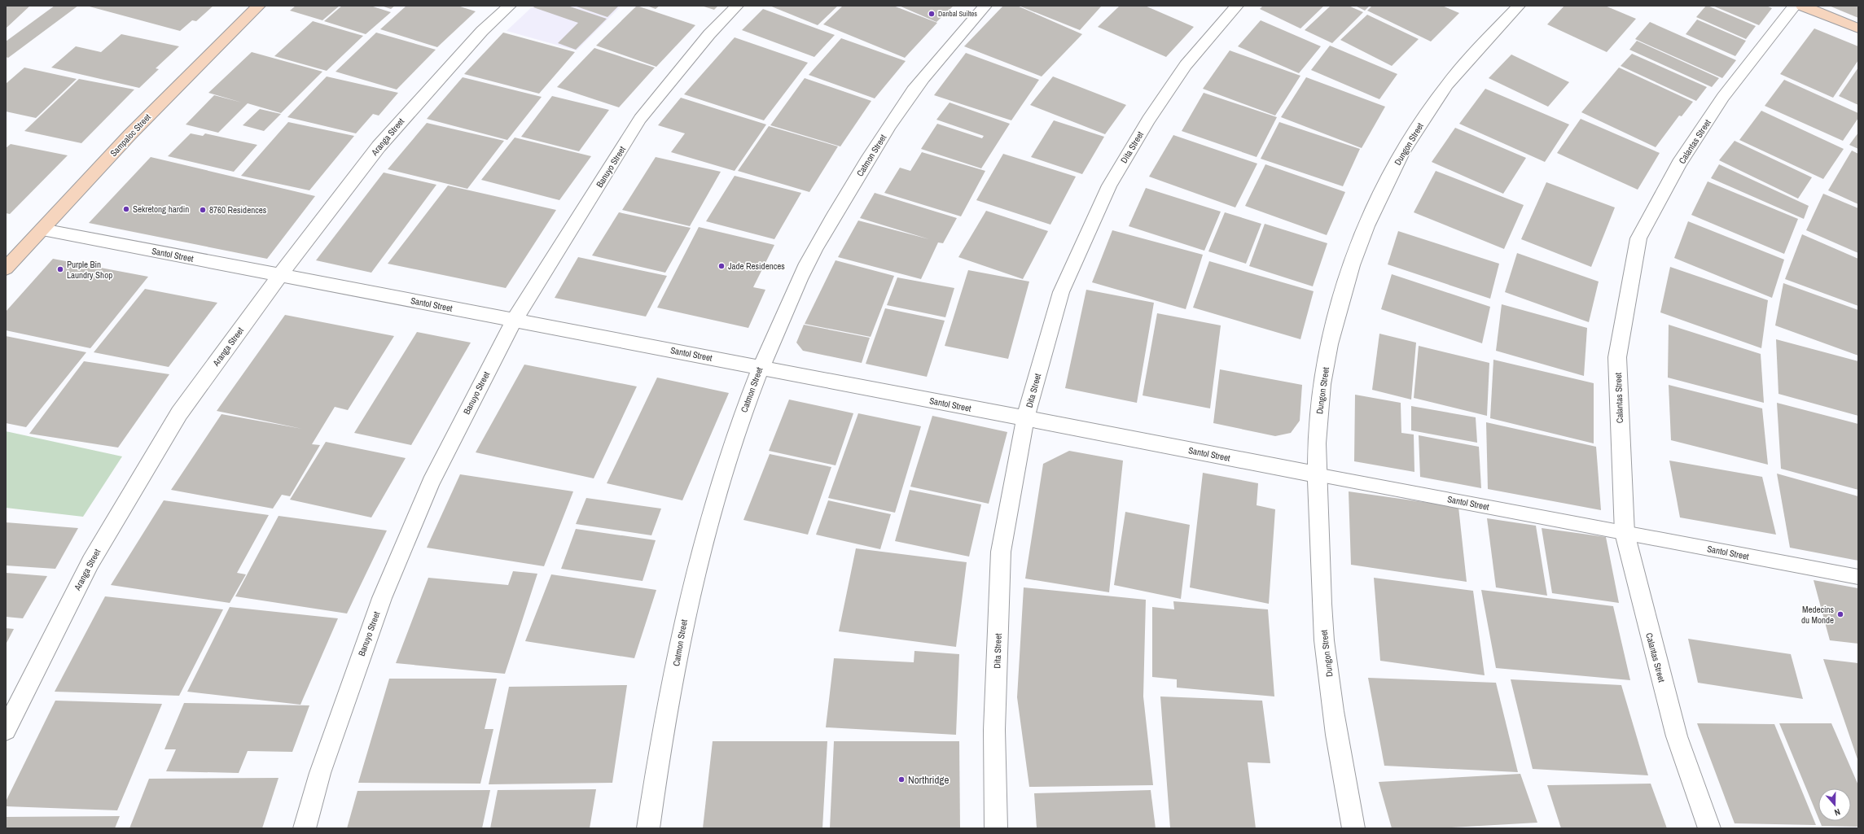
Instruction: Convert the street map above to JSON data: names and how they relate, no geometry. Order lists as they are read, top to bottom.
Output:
{
  "streets": {
    "street": [
      "Sampaloc Street",
      "Aranga Street",
      "Calantas Street",
      "Dungon Street",
      "Dita Street",
      "Catmon Street",
      "Banuyo Street",
      "Santol Street"
    ]
  },
  "crossings": [
    ["Sampaloc Street", "Santol Street"],
    ["Aranga Street", "Santol Street"],
    ["Calantas Street", "Santol Street"],
    ["Dungon Street", "Santol Street"],
    ["Dita Street", "Santol Street"],
    ["Catmon Street", "Santol Street"],
    ["Banuyo Street", "Santol Street"]
  ],
  "places": [
    "Danbal Suiltes",
    "Sekretong hardin",
    "8760 Residences",
    "Jade Residences",
    "Purple Bin Laundry Shop",
    "Medecins du Monde",
    "Northridge"
  ],
  "north": "bottom"
}
